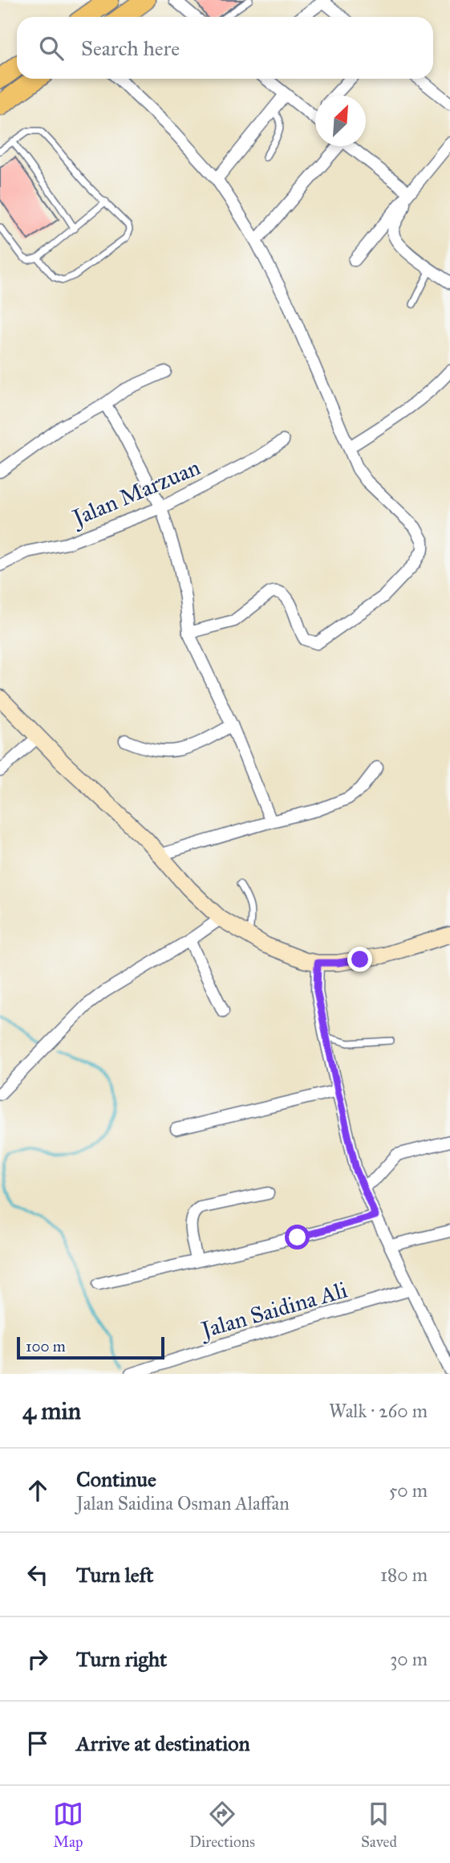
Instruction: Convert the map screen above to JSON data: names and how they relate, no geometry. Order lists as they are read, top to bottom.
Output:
{
  "streets": {
    "street": ["Jalan Marzuan", "Jalan Saidina Ali"]
  },
  "scale_bar": "100 m",
  "north": "top right",
  "page": {
    "search": "Search here",
    "scale": "100 m",
    "heading": ["4 min", "Walk · 260 m"],
    "list": [
      ["Continue", "Jalan Saidina Osman Alaffan", "50 m"],
      ["Turn left", "180 m"],
      ["Turn right", "30 m"],
      "Arrive at destination"
    ],
    "nav": ["Map", "Directions", "Saved"]
  }
}
